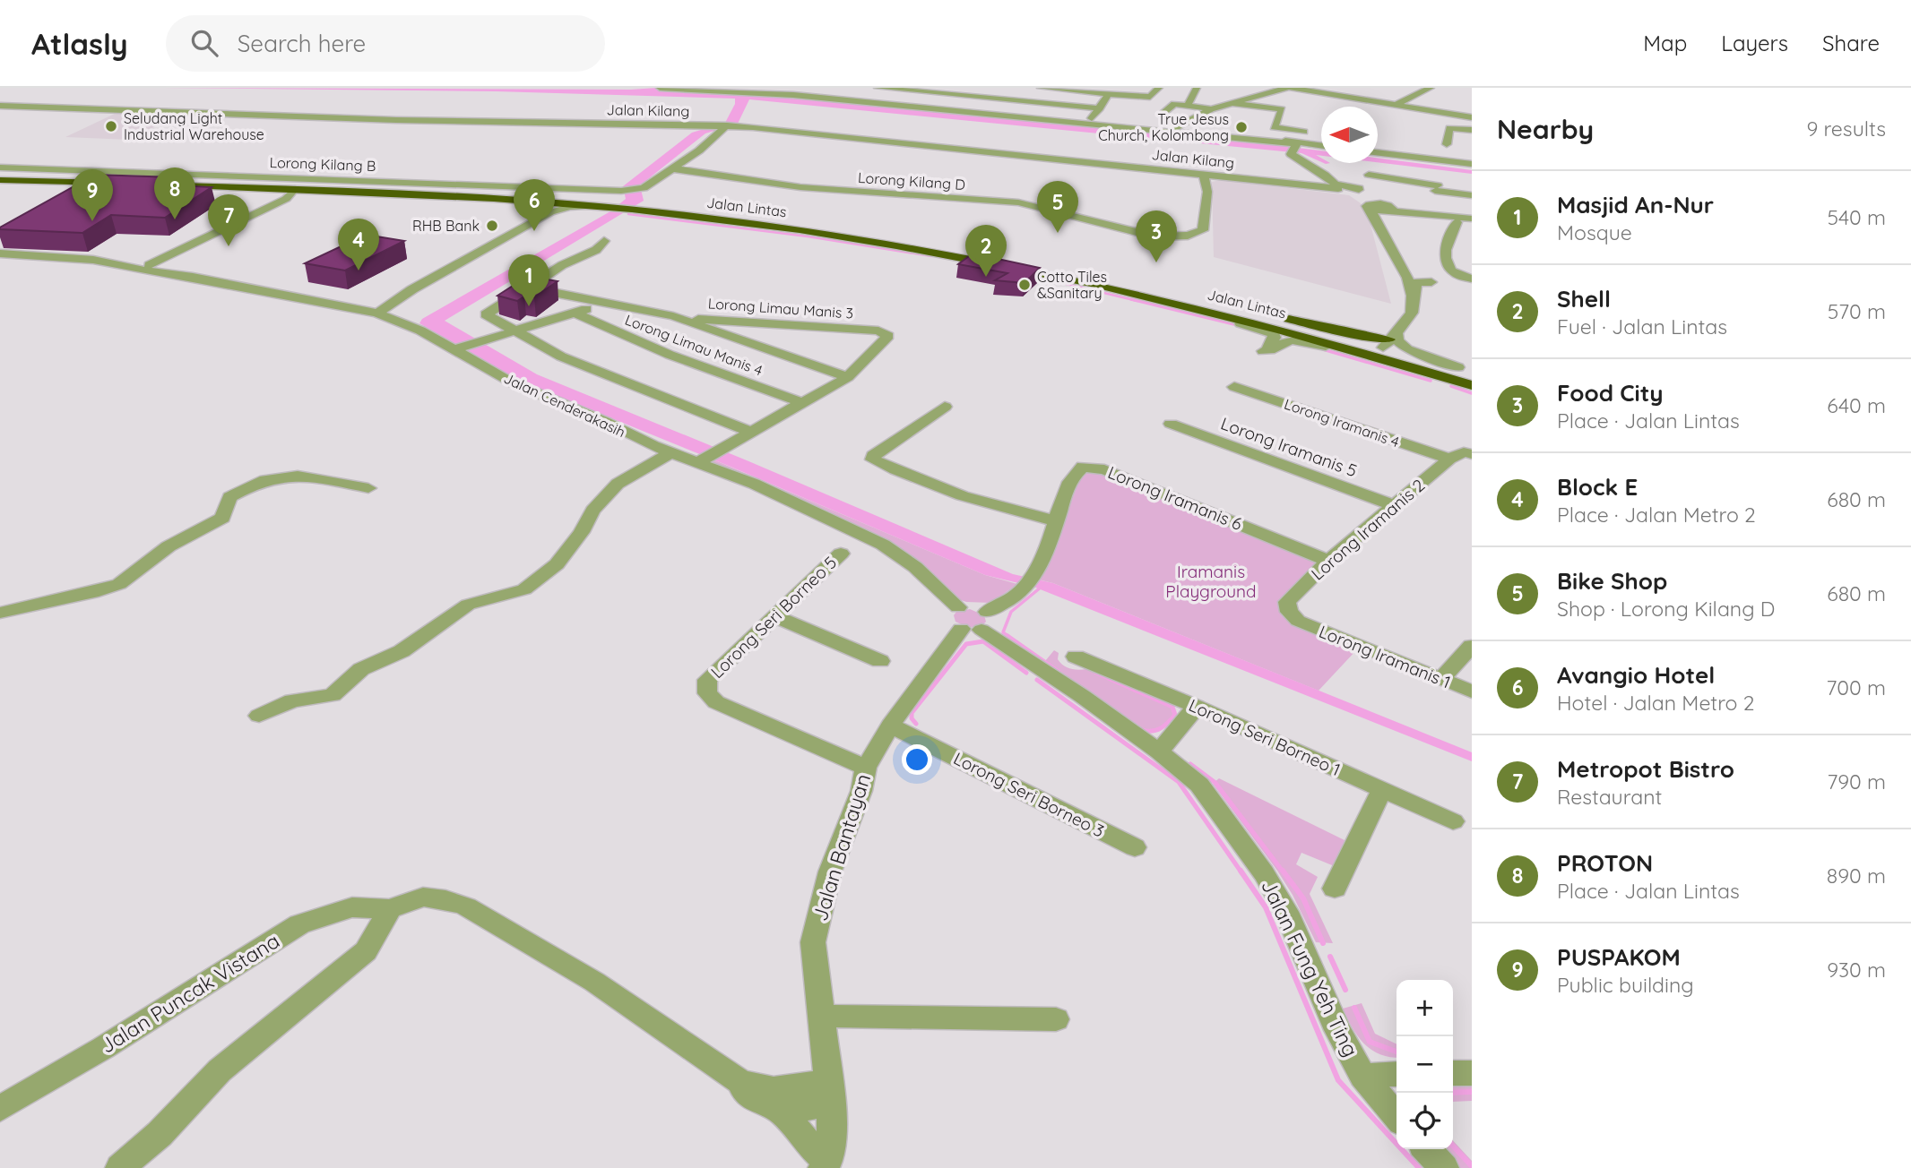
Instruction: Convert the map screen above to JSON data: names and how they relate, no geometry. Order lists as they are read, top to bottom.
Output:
{
  "streets": {
    "highway": ["Jalan Lintas"],
    "street": [
      "Jalan Kilang",
      "Lorong Kilang B",
      "Lorong Kilang D",
      "Lorong Limau Manis 3",
      "Lorong Limau Manis 4",
      "Jalan Cenderakasih",
      "Lorong Iramanis 4",
      "Lorong Iramanis 5",
      "Lorong Iramanis 6",
      "Lorong Iramanis 2",
      "Lorong Seri Borneo 5",
      "Lorong Iramanis 1",
      "Lorong Seri Borneo 1",
      "Lorong Seri Borneo 3",
      "Jalan Bantayan",
      "Jalan Fung Yeh Ting",
      "Jalan Puncak Vistana"
    ]
  },
  "crossings": [
    ["Jalan Kilang", "Lorong Kilang D"],
    ["Lorong Kilang B", "Lorong Kilang D"],
    ["Jalan Cenderakasih", "Lorong Iramanis 6"],
    ["Jalan Cenderakasih", "Jalan Bantayan"],
    ["Jalan Cenderakasih", "Jalan Fung Yeh Ting"],
    ["Lorong Iramanis 4", "Lorong Iramanis 2"],
    ["Lorong Iramanis 5", "Lorong Iramanis 2"],
    ["Lorong Iramanis 6", "Lorong Iramanis 2"],
    ["Lorong Iramanis 6", "Jalan Bantayan"],
    ["Lorong Iramanis 6", "Jalan Fung Yeh Ting"],
    ["Lorong Iramanis 2", "Lorong Iramanis 1"],
    ["Lorong Seri Borneo 5", "Jalan Bantayan"],
    ["Lorong Seri Borneo 3", "Jalan Bantayan"],
    ["Jalan Bantayan", "Jalan Fung Yeh Ting"]
  ],
  "parks": ["Iramanis Playground"],
  "places": [
    "Seludang Light Industrial Warehouse",
    "True Jesus Church, Kolombong",
    "RHB Bank",
    "Cotto Tiles &Sanitary"
  ],
  "north": "left",
  "page": {
    "header": "Atlasly",
    "search": "Search here",
    "nav": ["Map", "Layers", "Share"],
    "heading": ["Nearby", "9 results"],
    "pins": [
      "8",
      "9",
      "6",
      "5",
      "7",
      "3",
      "4",
      "2",
      "1"
    ],
    "list": [
      {
        "mark": "1",
        "name": "Masjid An-Nur",
        "note": "Mosque",
        "value": "540 m"
      },
      {
        "mark": "2",
        "name": "Shell",
        "note": "Fuel · Jalan Lintas",
        "value": "570 m"
      },
      {
        "mark": "3",
        "name": "Food City",
        "note": "Place · Jalan Lintas",
        "value": "640 m"
      },
      {
        "mark": "4",
        "name": "Block E",
        "note": "Place · Jalan Metro 2",
        "value": "680 m"
      },
      {
        "mark": "5",
        "name": "Bike Shop",
        "note": "Shop · Lorong Kilang D",
        "value": "680 m"
      },
      {
        "mark": "6",
        "name": "Avangio Hotel",
        "note": "Hotel · Jalan Metro 2",
        "value": "700 m"
      },
      {
        "mark": "7",
        "name": "Metropot Bistro",
        "note": "Restaurant",
        "value": "790 m"
      },
      {
        "mark": "8",
        "name": "PROTON",
        "note": "Place · Jalan Lintas",
        "value": "890 m"
      },
      {
        "mark": "9",
        "name": "PUSPAKOM",
        "note": "Public building",
        "value": "930 m"
      }
    ],
    "map_buttons": ["+", "−"]
  }
}
